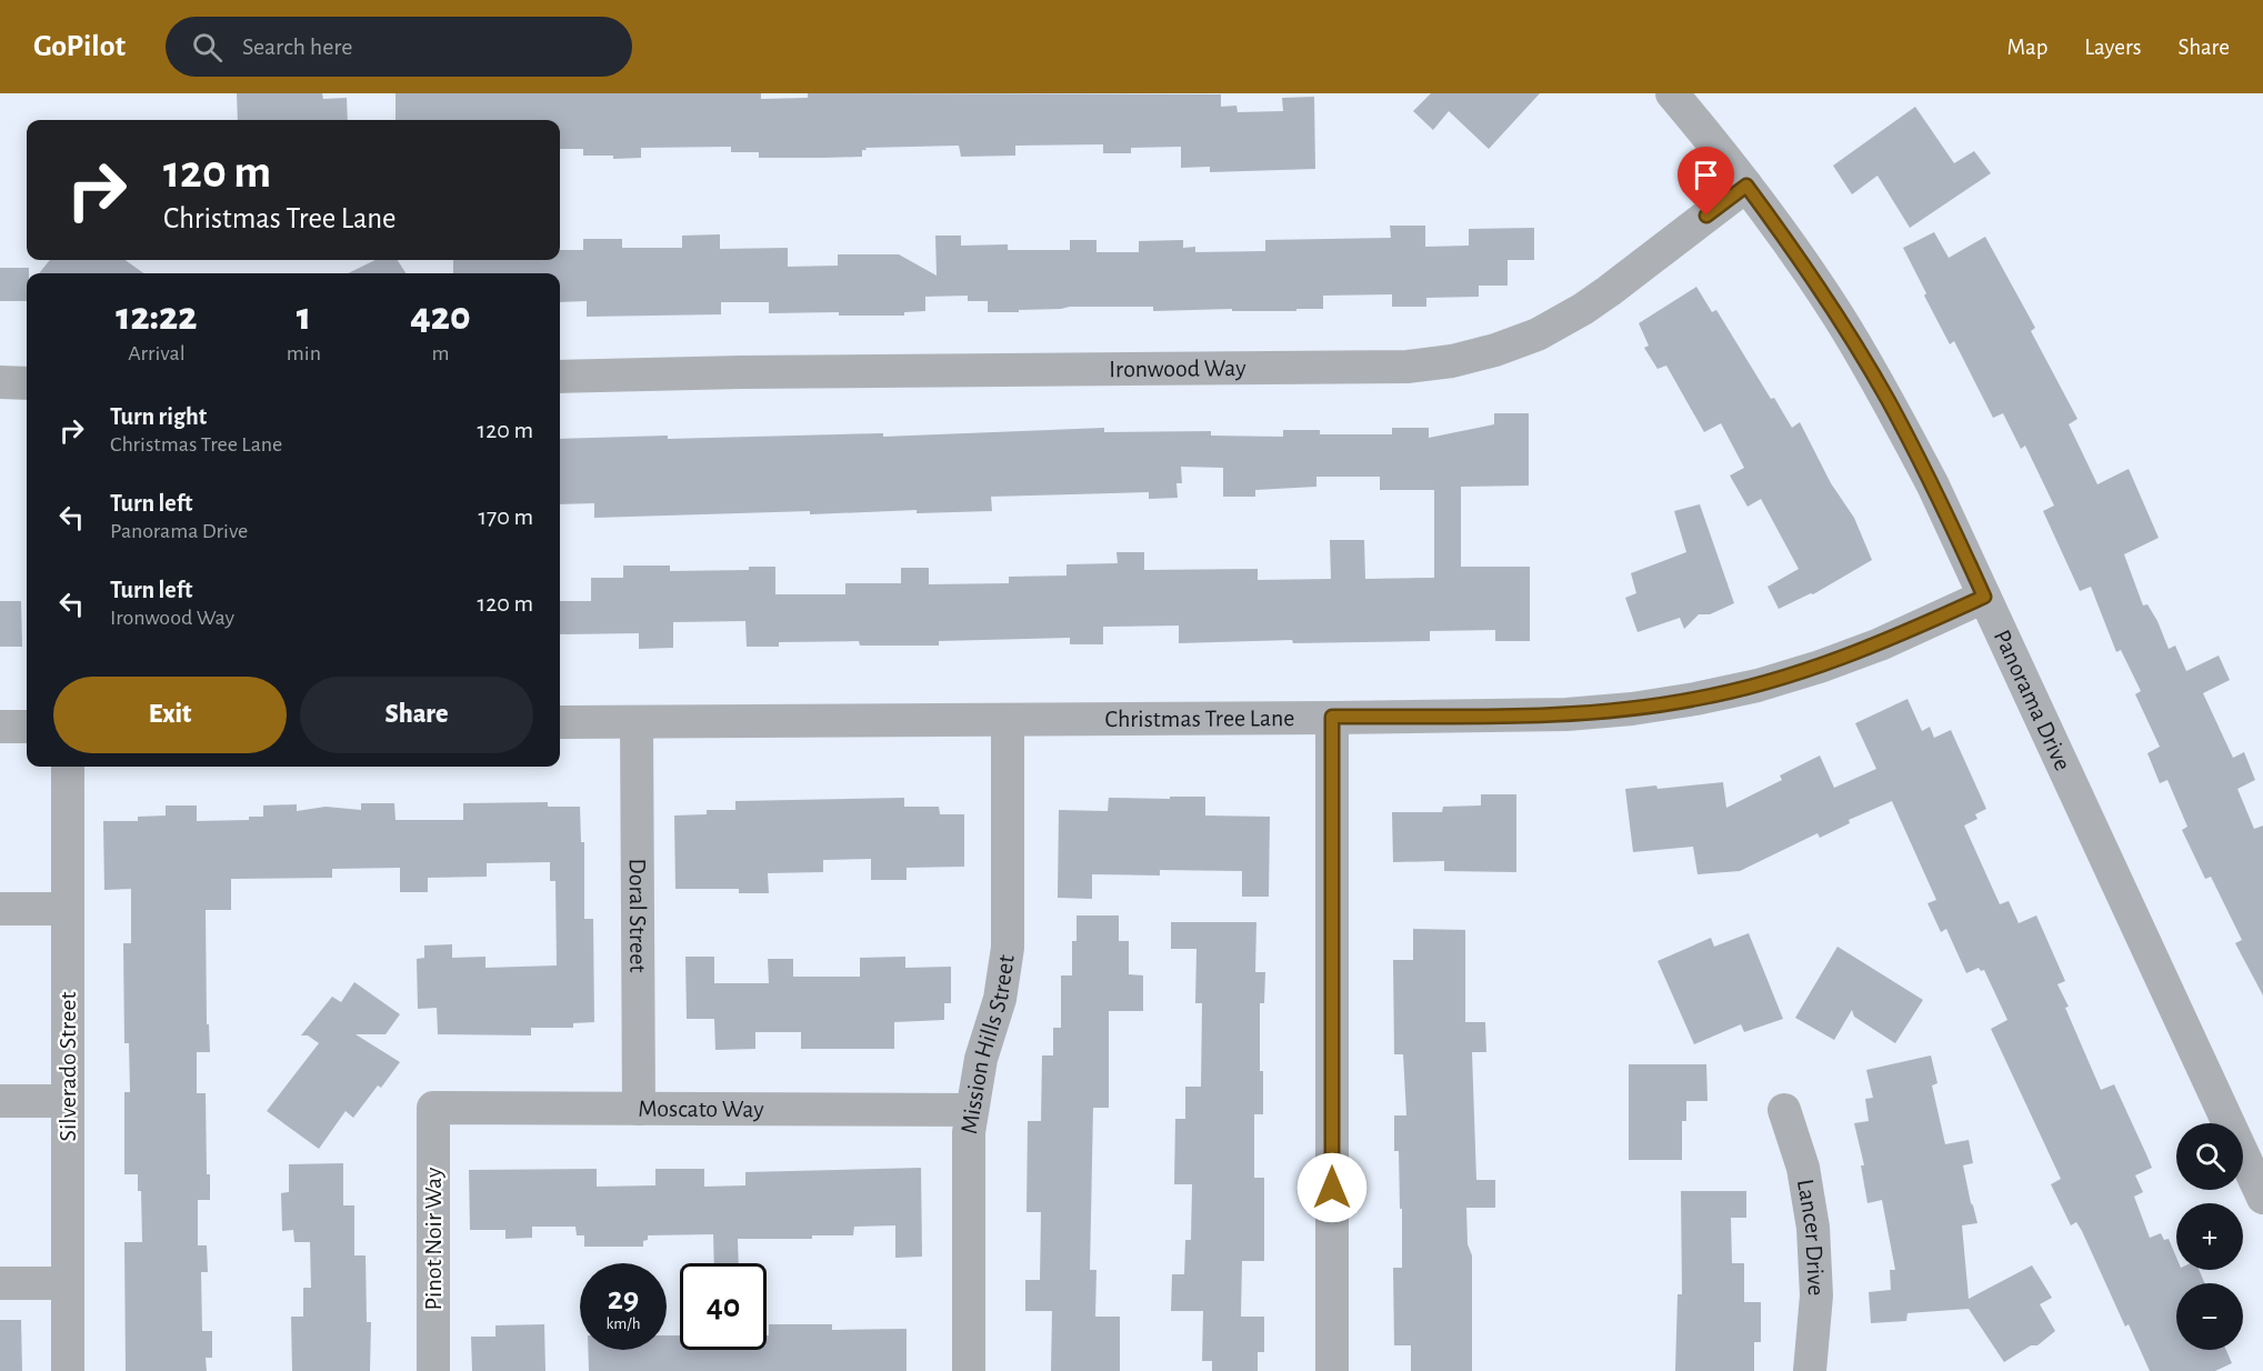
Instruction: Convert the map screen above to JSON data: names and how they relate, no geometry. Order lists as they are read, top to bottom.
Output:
{
  "streets": {
    "street": [
      "Ironwood Way",
      "Panorama Drive",
      "Christmas Tree Lane",
      "Doral Street",
      "Mission Hills Street",
      "Silverado Street",
      "Moscato Way",
      "Pinot Noir Way",
      "Lancer Drive"
    ]
  },
  "crossings": [
    ["Ironwood Way", "Panorama Drive"],
    ["Panorama Drive", "Christmas Tree Lane"],
    ["Christmas Tree Lane", "Doral Street"],
    ["Christmas Tree Lane", "Mission Hills Street"],
    ["Doral Street", "Moscato Way"],
    ["Mission Hills Street", "Moscato Way"],
    ["Moscato Way", "Pinot Noir Way"]
  ],
  "page": {
    "header": "GoPilot",
    "search": "Search here",
    "nav": ["Map", "Layers", "Share"],
    "turn": ["120 m", "Christmas Tree Lane"],
    "eta": [
      "12:22",
      "Arrival",
      "1",
      "min",
      "420",
      "m"
    ],
    "list": [
      {
        "name": "Turn right",
        "note": "Christmas Tree Lane",
        "value": "120 m"
      },
      {
        "name": "Turn left",
        "note": "Panorama Drive",
        "value": "170 m"
      },
      {
        "name": "Turn left",
        "note": "Ironwood Way",
        "value": "120 m"
      }
    ],
    "buttons": ["Exit", "Share"],
    "map_buttons": ["+", "−"],
    "speed": "29 km/h",
    "limit": "40"
  }
}
